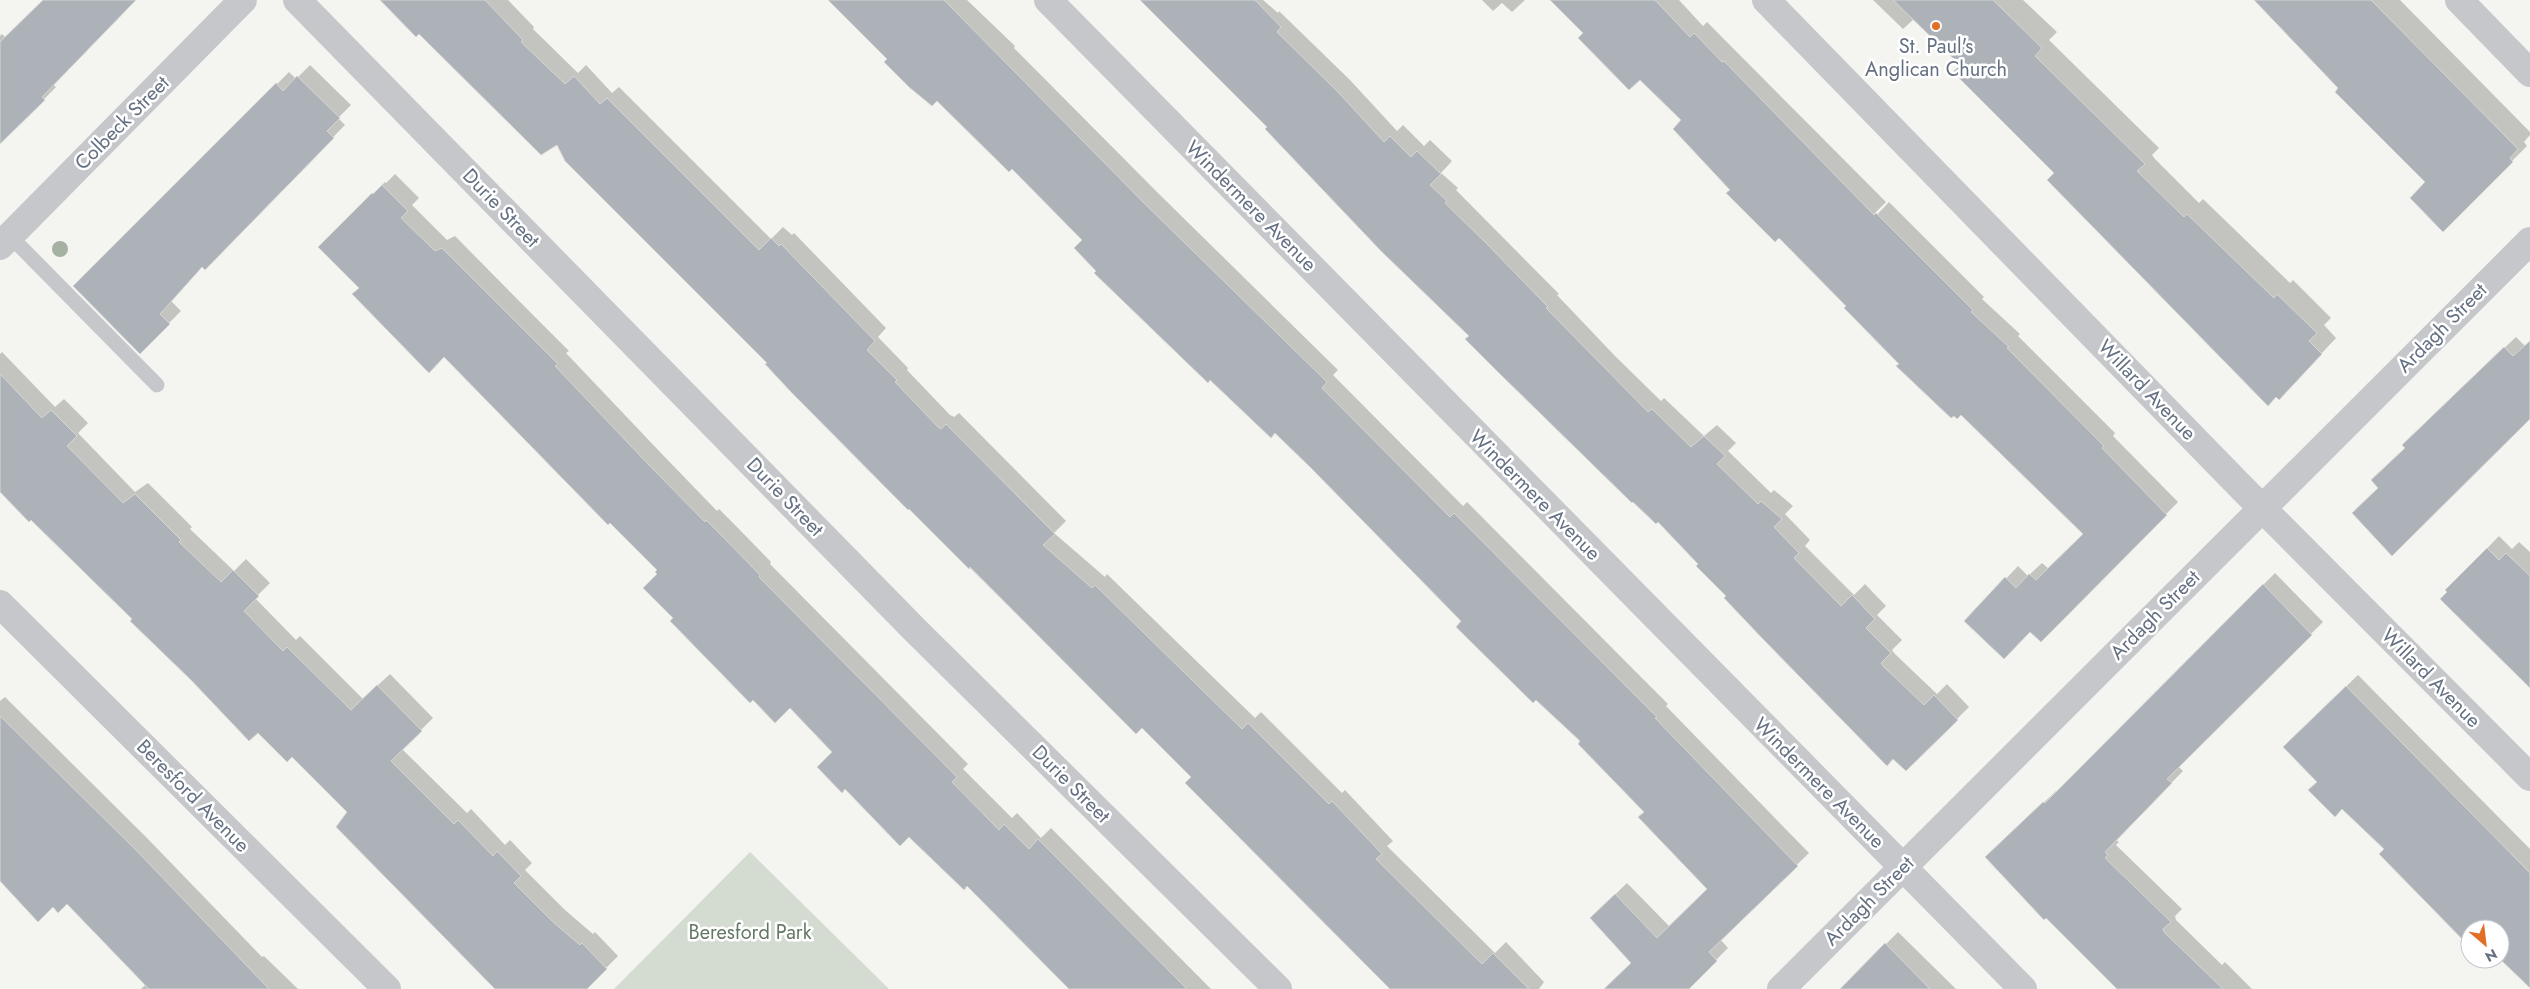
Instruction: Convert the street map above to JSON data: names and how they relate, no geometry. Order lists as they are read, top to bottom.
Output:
{
  "streets": {
    "street": [
      "Colbeck Street",
      "Windermere Avenue",
      "Durie Street",
      "Ardagh Street",
      "Willard Avenue",
      "Beresford Avenue"
    ]
  },
  "crossings": [
    ["Windermere Avenue", "Ardagh Street"],
    ["Ardagh Street", "Willard Avenue"]
  ],
  "parks": ["Beresford Park"],
  "places": ["St. Paul's Anglican Church"],
  "north": "bottom right"
}
